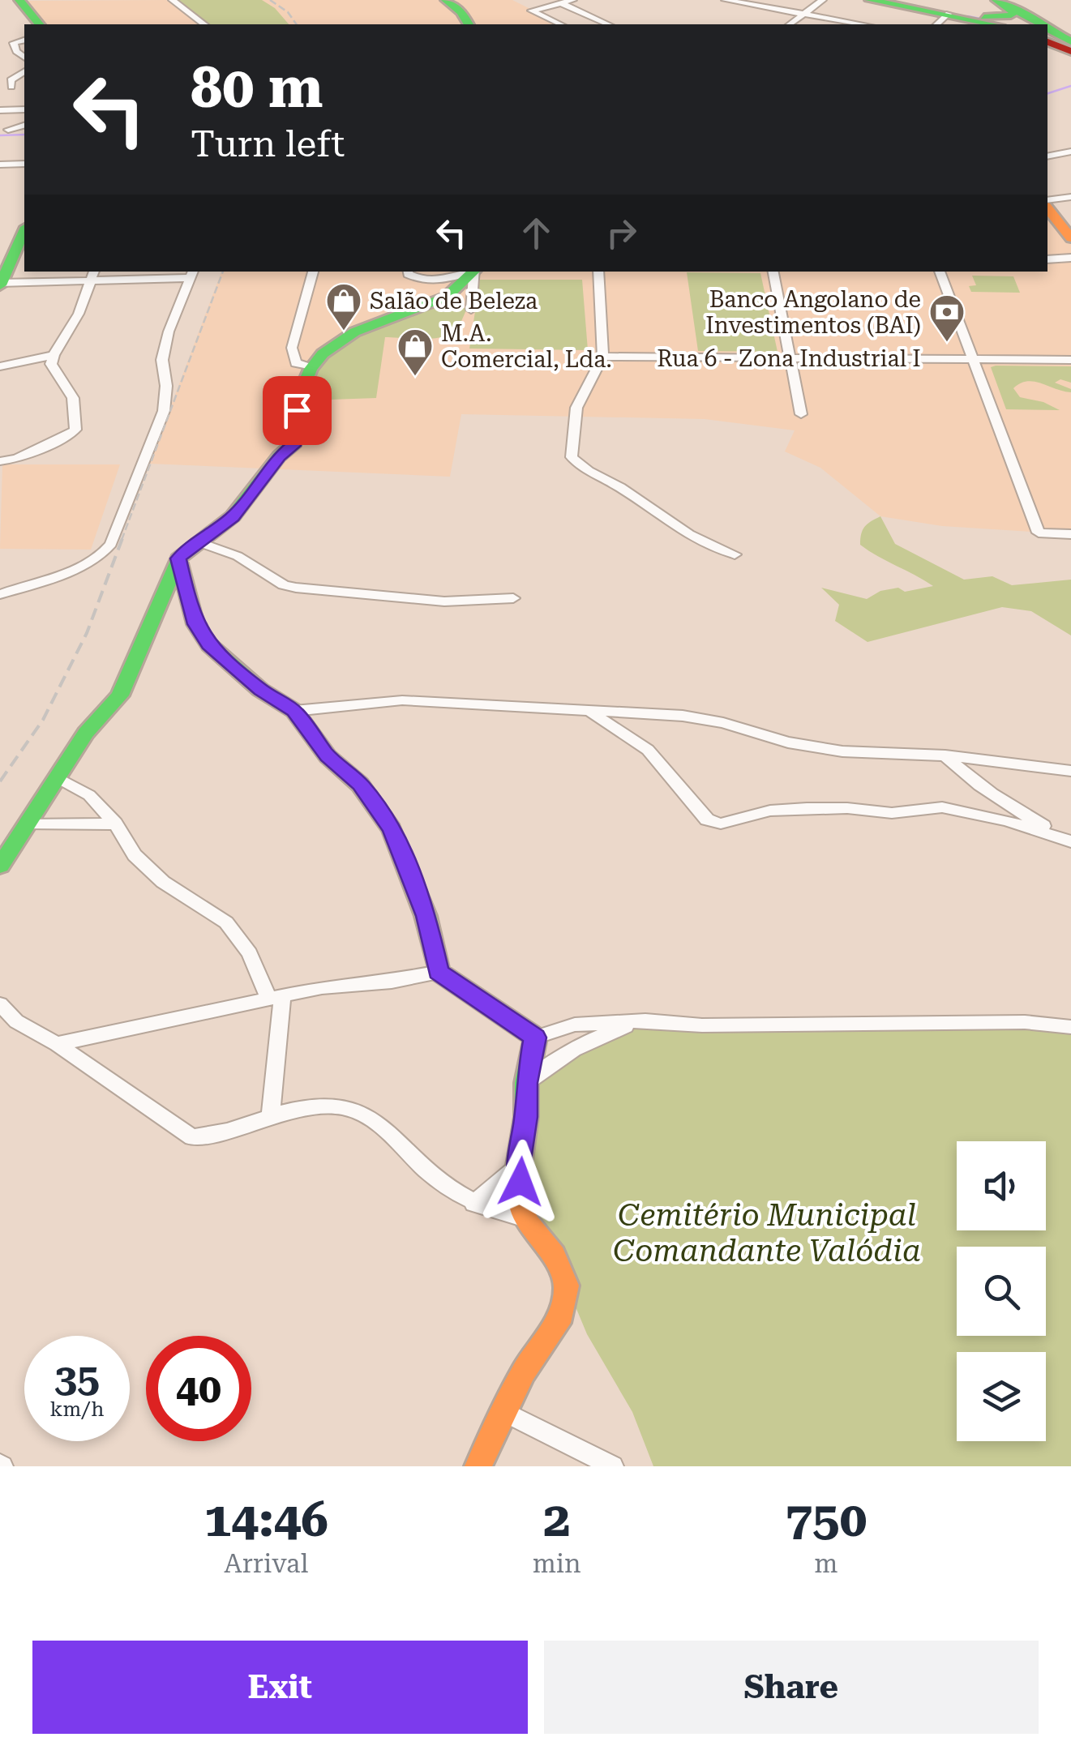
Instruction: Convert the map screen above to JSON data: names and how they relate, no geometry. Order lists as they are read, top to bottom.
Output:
{
  "streets": {
    "street": ["Rua 6 - Zona Industrial I"]
  },
  "parks": ["Cemitério Municipal Comandante Valódia"],
  "places": {
    "shop": ["Salão de Beleza", "M.A. Comercial, Lda."],
    "bank": ["Banco Angolano de Investimentos (BAI)"]
  },
  "page": {
    "turn": ["80 m", "Turn left"],
    "speed": "35 km/h",
    "limit": "40",
    "eta": [
      "14:46",
      "Arrival",
      "2",
      "min",
      "750",
      "m"
    ],
    "buttons": ["Exit", "Share"]
  }
}
